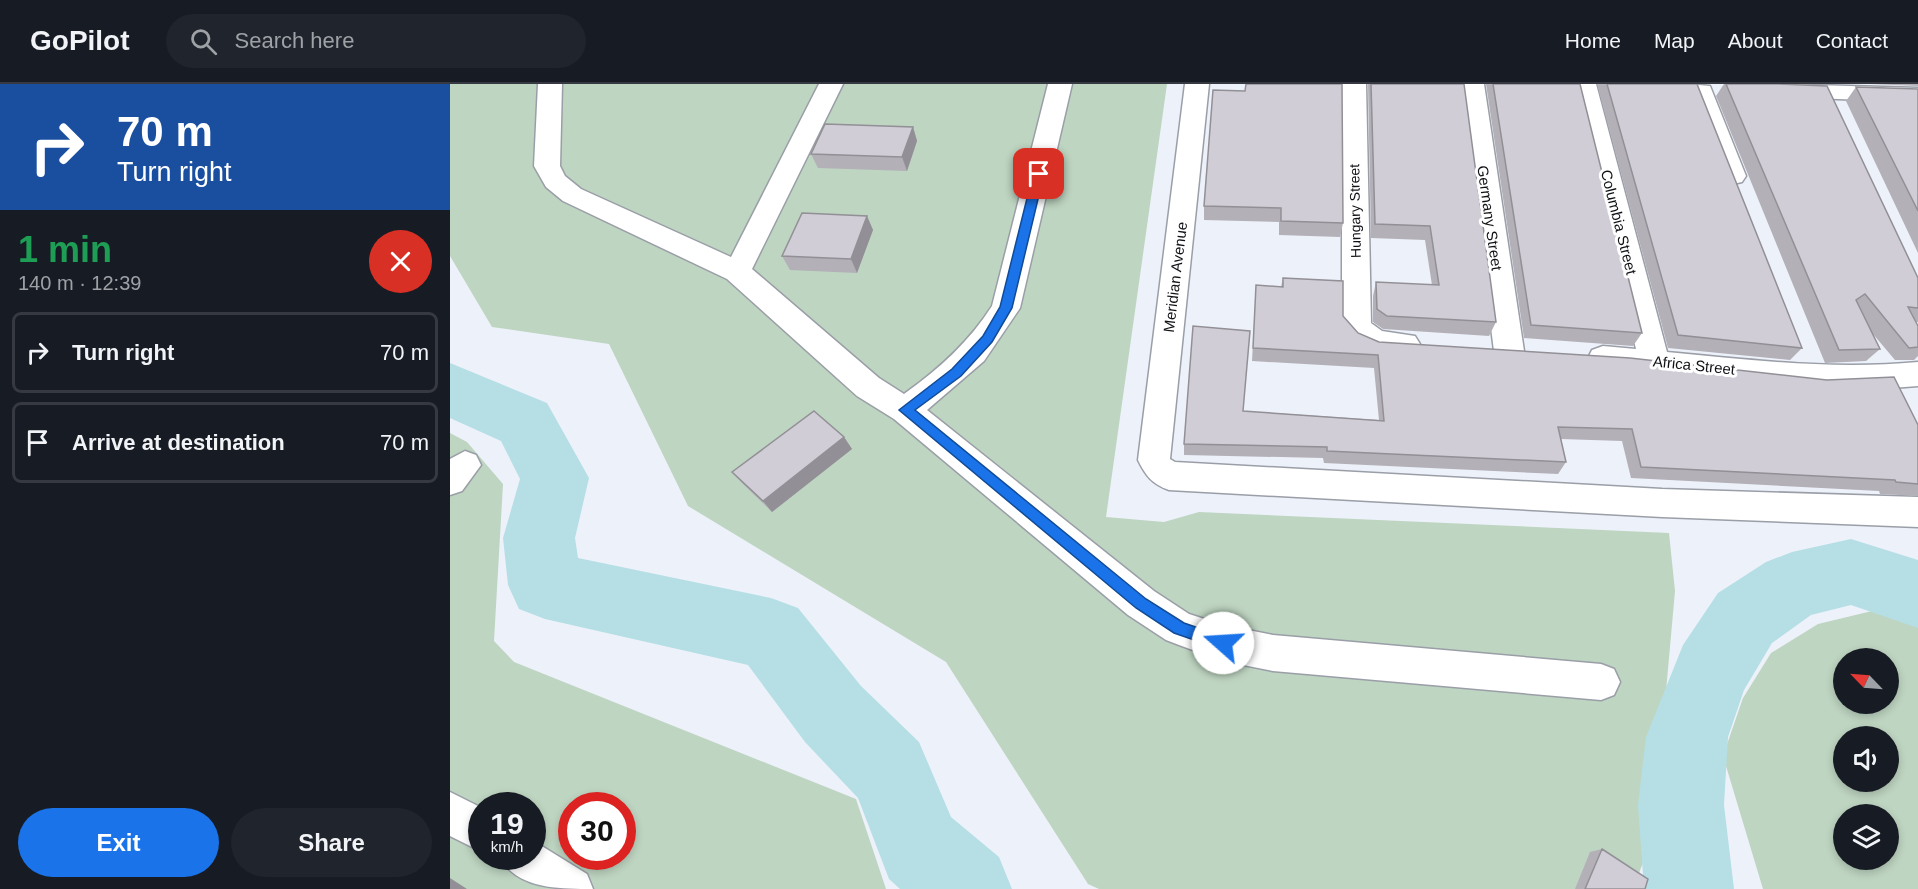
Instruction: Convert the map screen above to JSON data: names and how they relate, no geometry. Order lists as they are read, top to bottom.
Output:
{
  "streets": {
    "street": [
      "Hungary Street",
      "Germany Street",
      "Columbia Street",
      "Meridian Avenue",
      "Africa Street"
    ]
  },
  "crossings": [
    ["Columbia Street", "Africa Street"]
  ],
  "north": "top left",
  "page": {
    "header": "GoPilot",
    "search": "Search here",
    "nav": [
      "Home",
      "Map",
      "About",
      "Contact"
    ],
    "turn": ["70 m", "Turn right"],
    "heading": ["1 min", "140 m · 12:39"],
    "list": [
      {
        "name": "Turn right",
        "value": "70 m"
      },
      {
        "name": "Arrive at destination",
        "value": "70 m"
      }
    ],
    "speed": "19 km/h",
    "limit": "30",
    "buttons": ["Exit", "Share"]
  }
}
